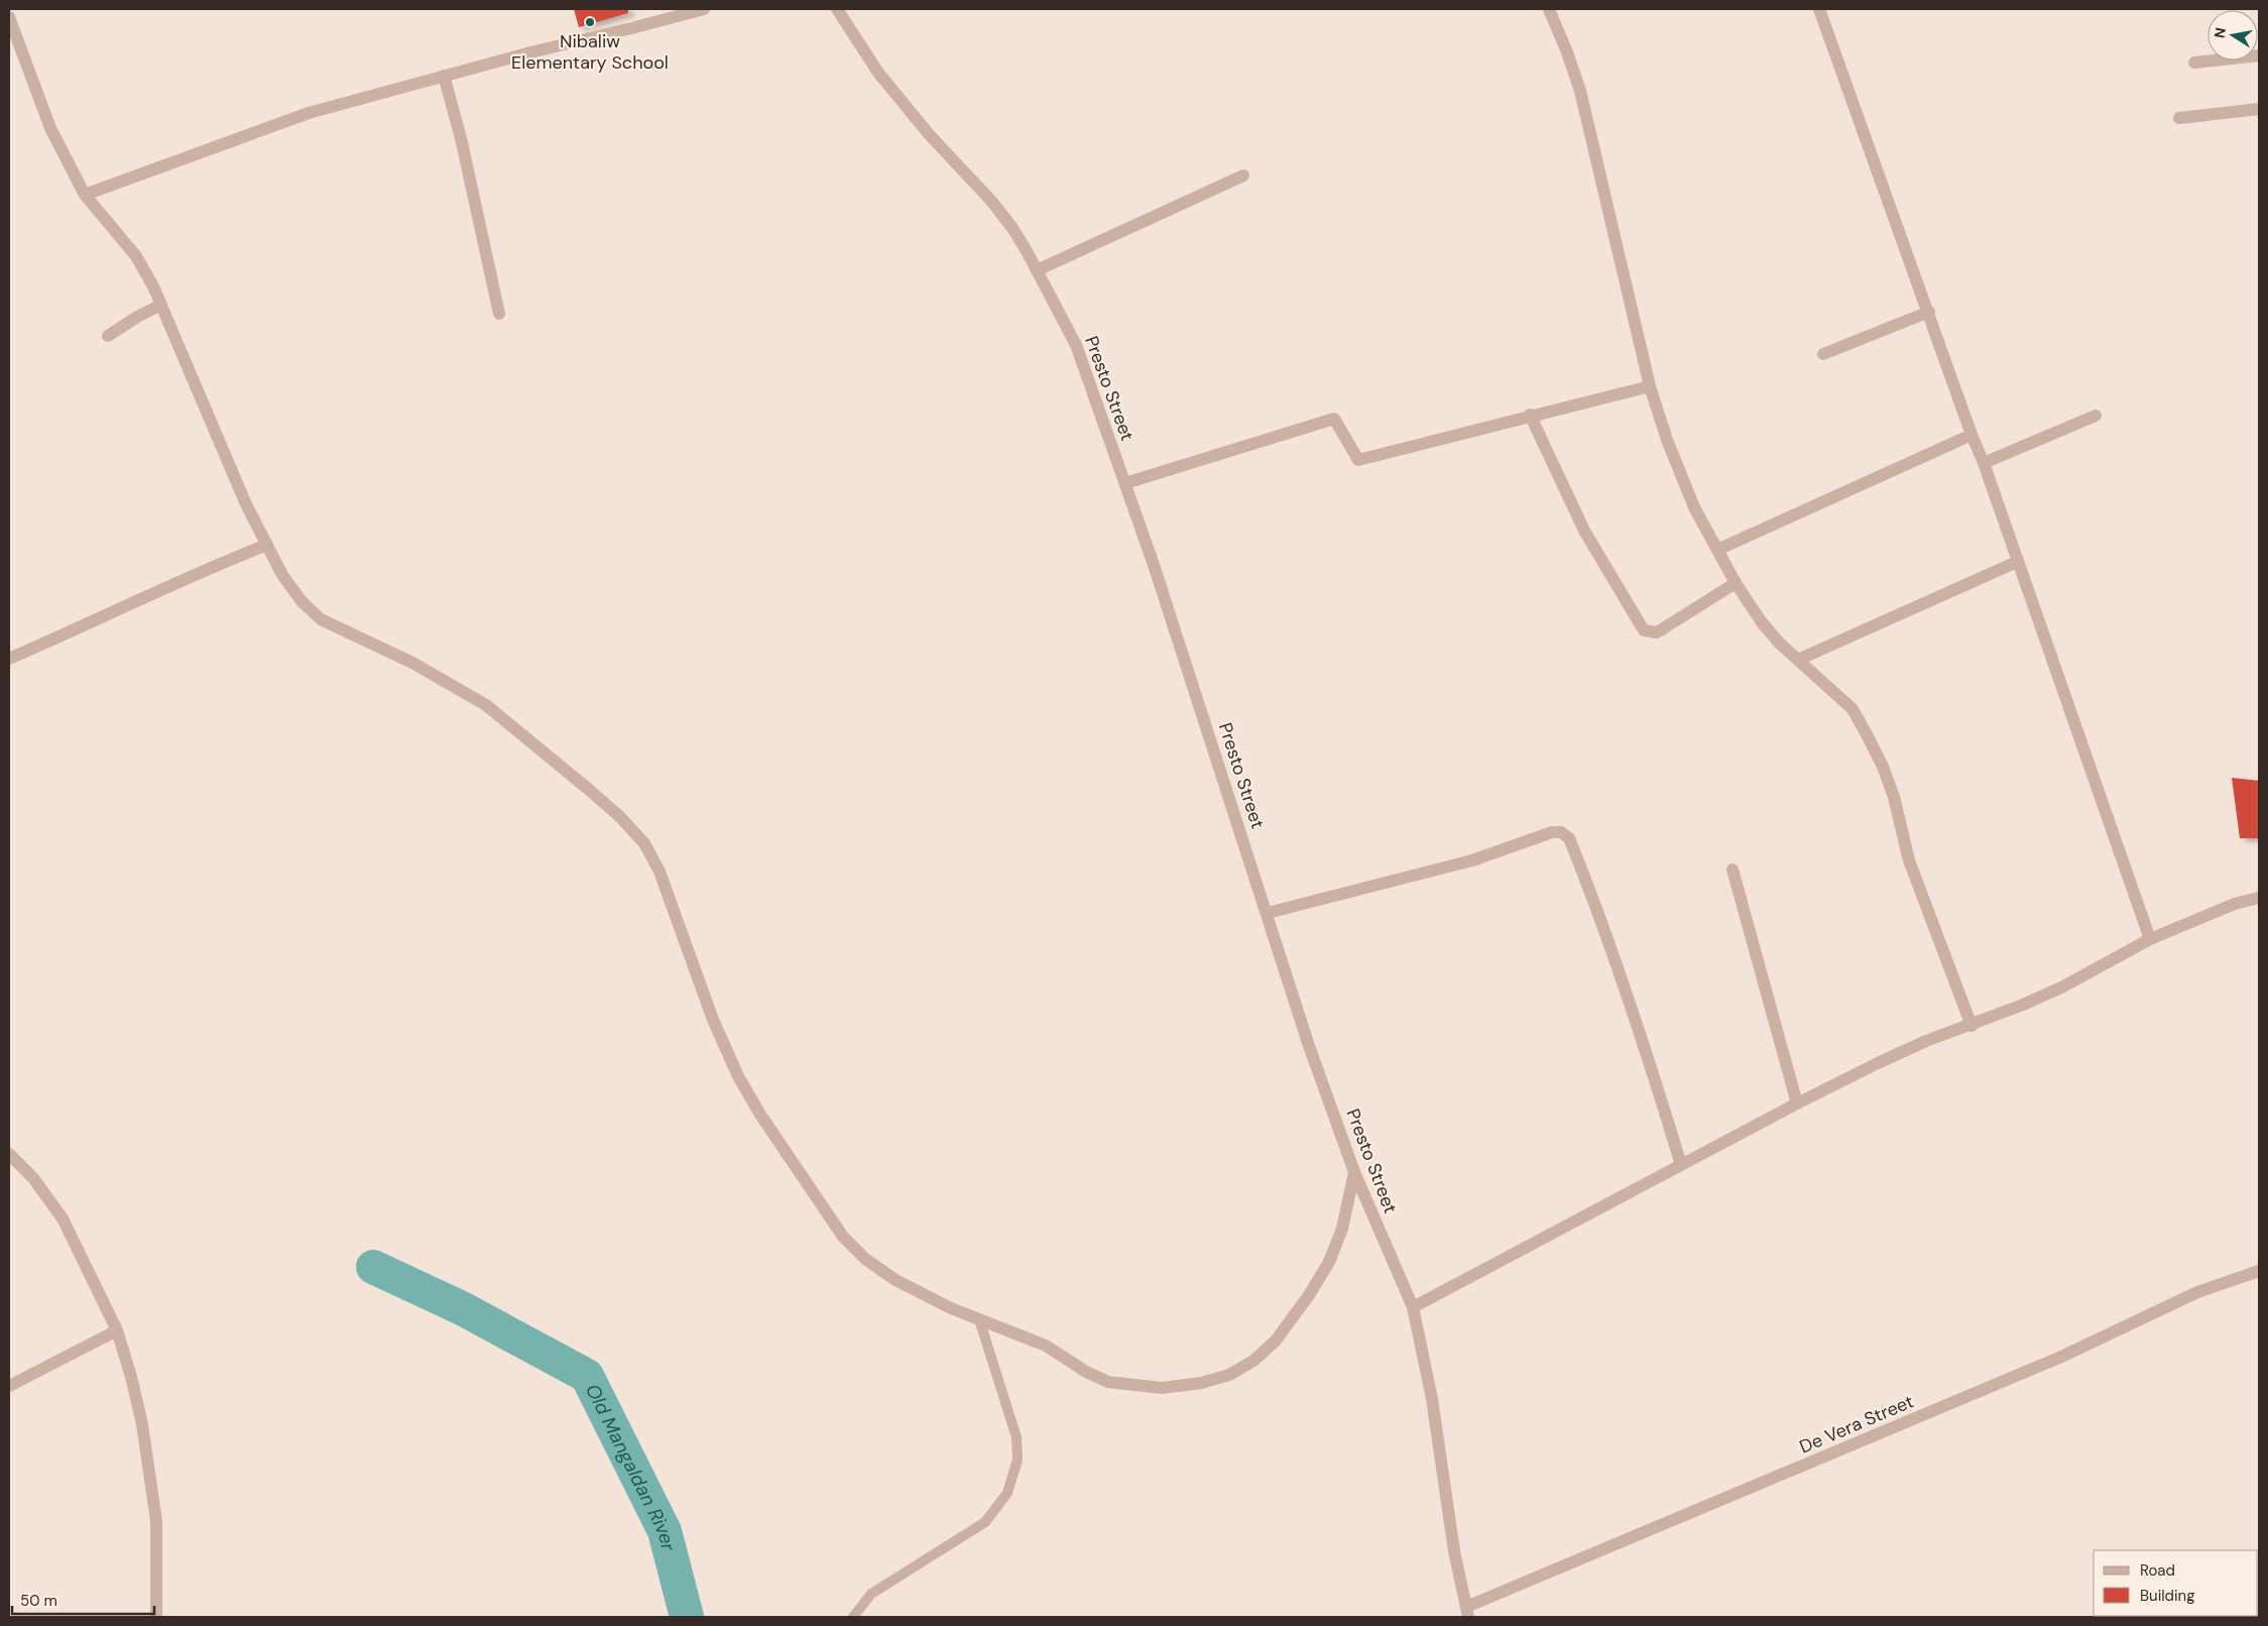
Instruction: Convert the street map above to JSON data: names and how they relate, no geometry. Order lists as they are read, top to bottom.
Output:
{
  "streets": {
    "street": ["Presto Street", "De Vera Street"]
  },
  "crossings": [
    ["Presto Street", "De Vera Street"]
  ],
  "water": ["Old Mangaldan River"],
  "places": ["Nibaliw Elementary School"],
  "legend": ["Road", "Building"],
  "scale_bar": "50 m",
  "north": "left"
}
